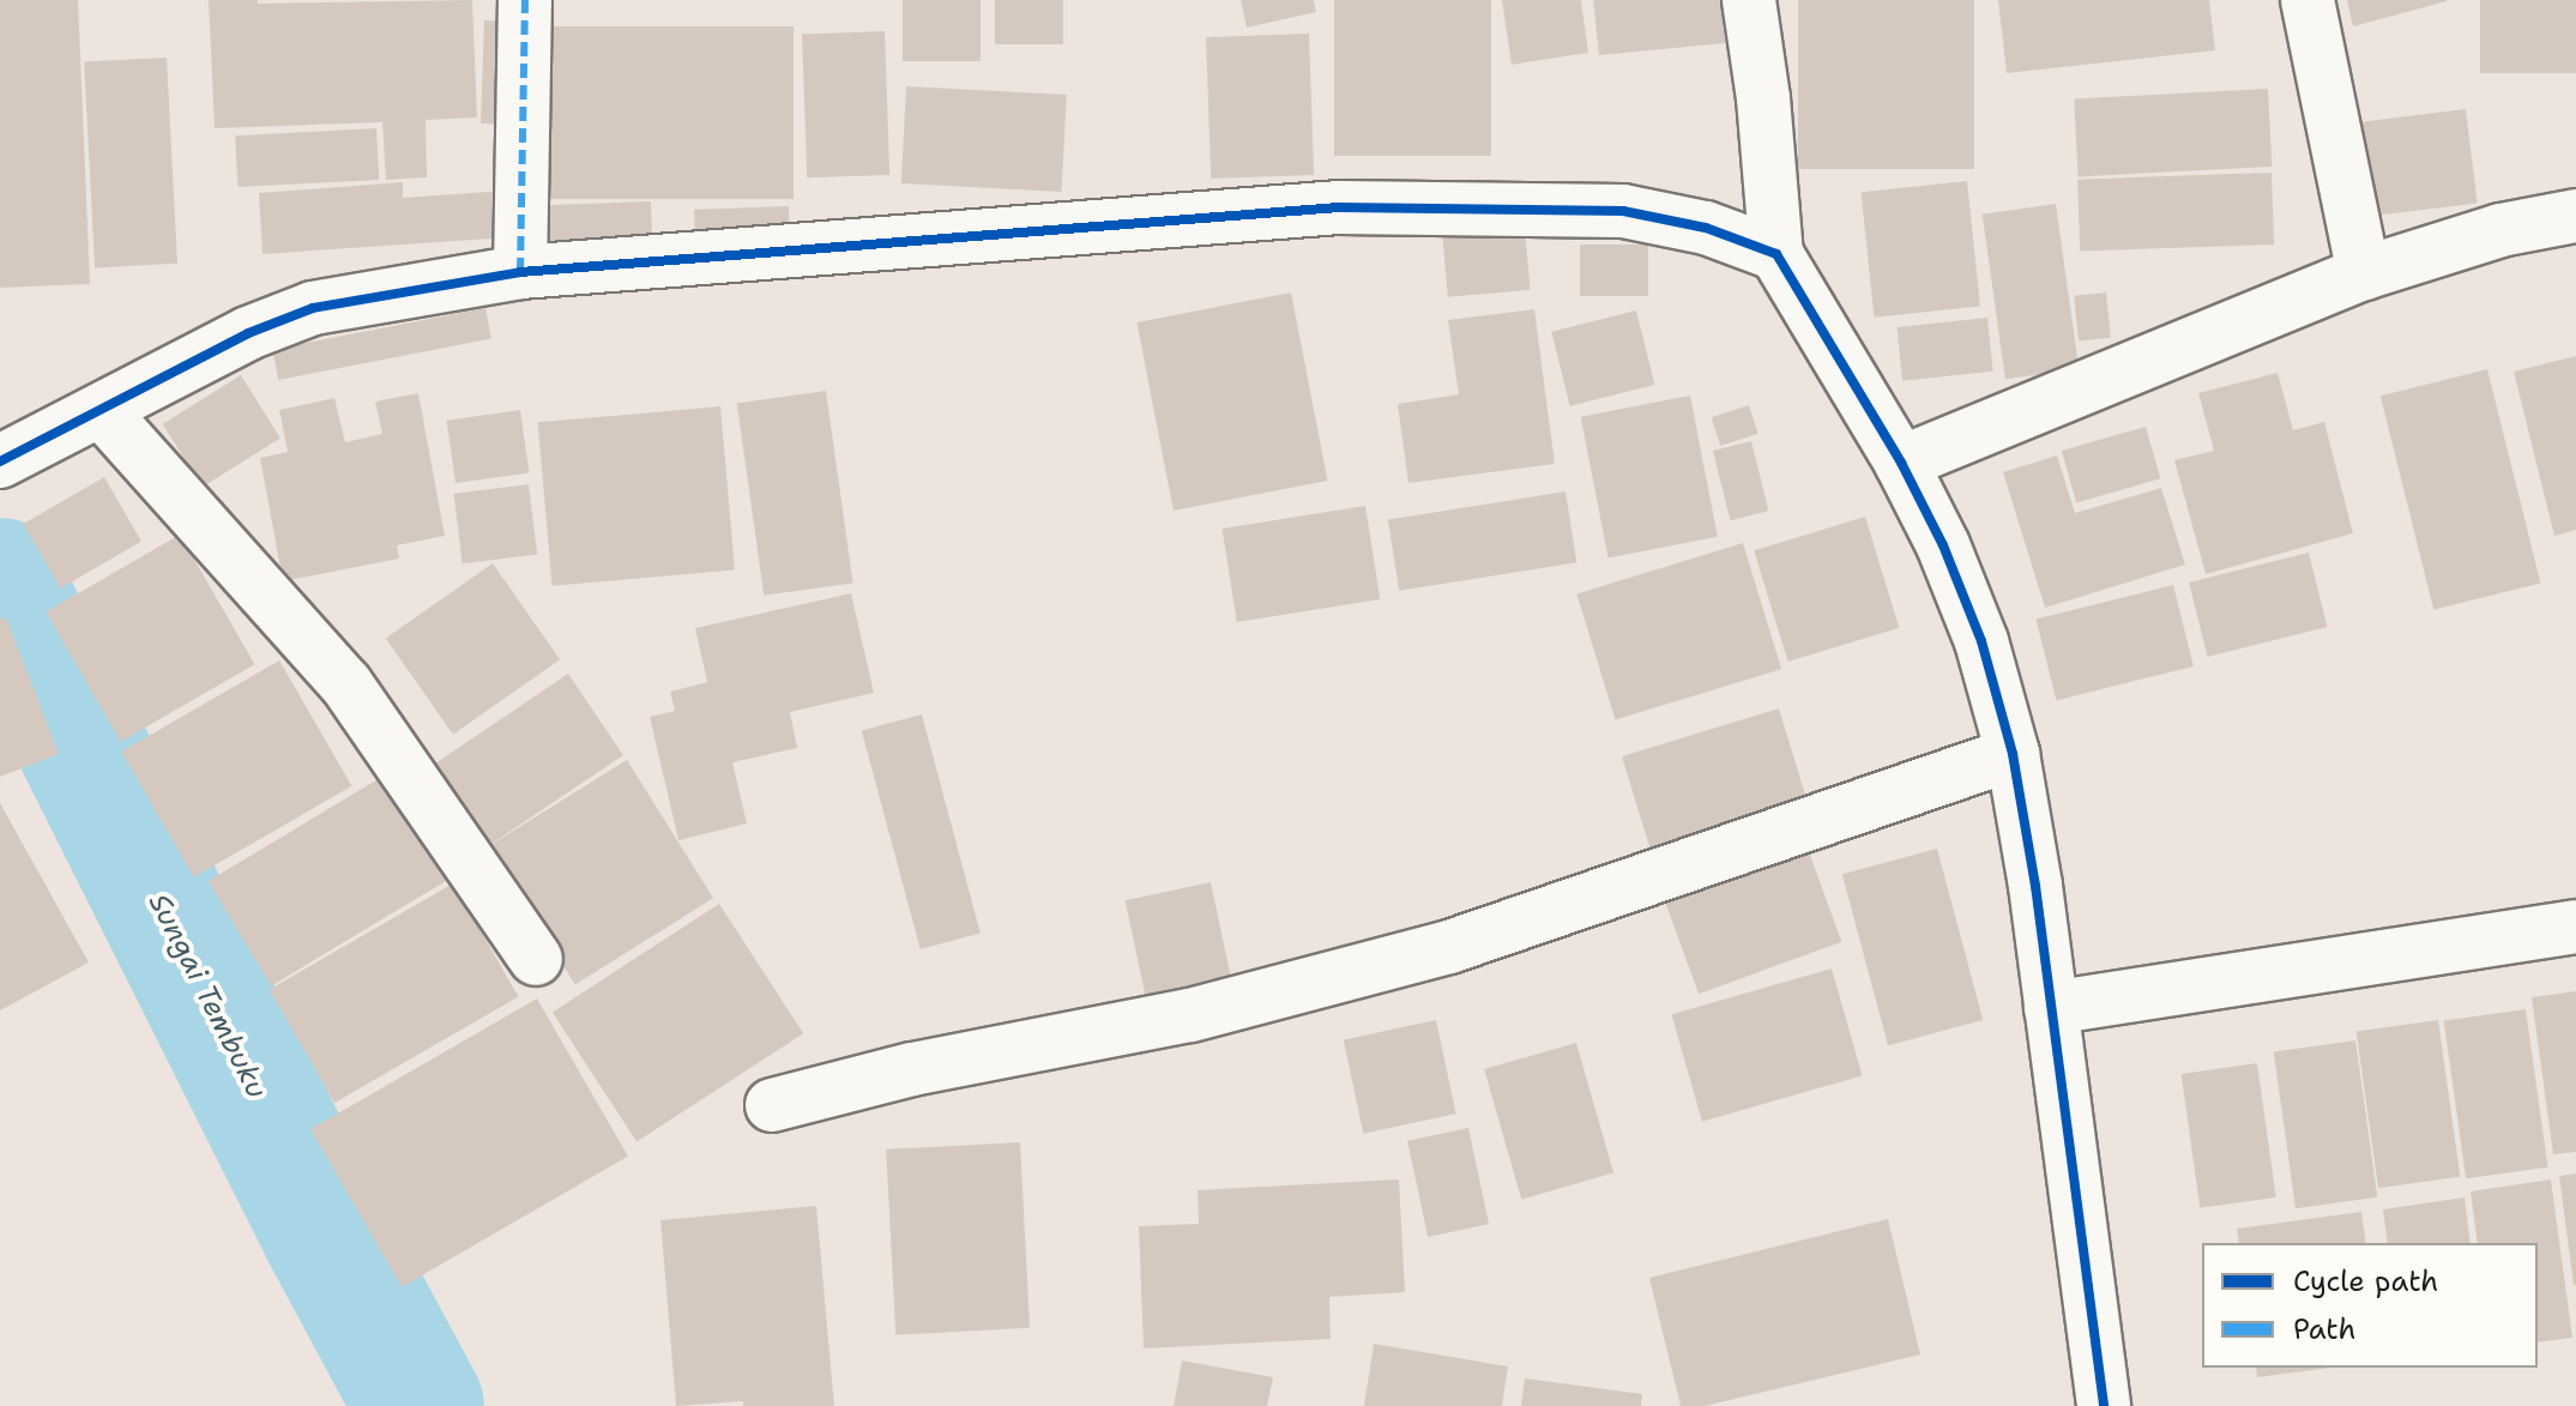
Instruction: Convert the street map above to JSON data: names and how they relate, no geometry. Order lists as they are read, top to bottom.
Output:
{
  "water": ["Sungai Tembuku"],
  "legend": ["Cycle path", "Path"]
}
